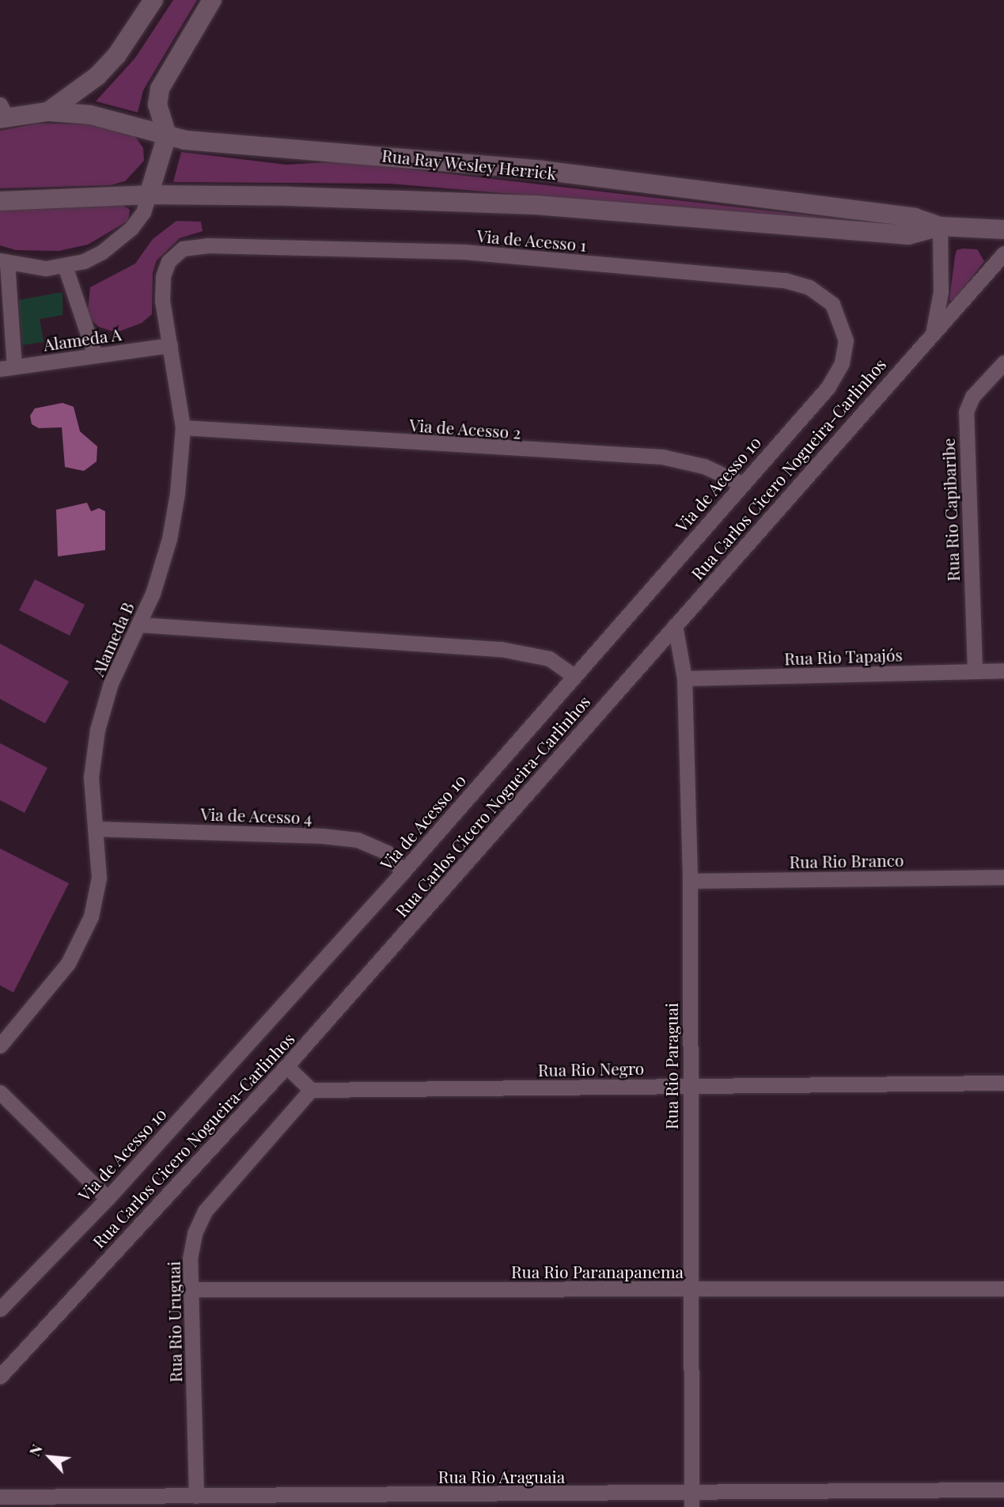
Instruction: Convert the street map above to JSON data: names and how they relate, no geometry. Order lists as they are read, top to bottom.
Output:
{
  "streets": {
    "street": [
      "Rua Ray Wesley Herrick",
      "Via de Acesso 1",
      "Alameda A",
      "Via de Acesso 2",
      "Rua Carlos Cicero Nogueira-Carlinhos",
      "Via de Acesso 10",
      "Rua Rio Capibaribe",
      "Alameda B",
      "Rua Rio Tapajós",
      "Via de Acesso 4",
      "Rua Rio Branco",
      "Rua Rio Paraguai",
      "Rua Rio Negro",
      "Rua Rio Paranapanema",
      "Rua Rio Uruguai",
      "Rua Rio Araguaia"
    ]
  },
  "crossings": [
    ["Via de Acesso 1", "Via de Acesso 10"],
    ["Via de Acesso 1", "Alameda B"],
    ["Alameda A", "Alameda B"],
    ["Via de Acesso 2", "Via de Acesso 10"],
    ["Via de Acesso 2", "Alameda B"],
    ["Rua Carlos Cicero Nogueira-Carlinhos", "Rua Rio Paraguai"],
    ["Via de Acesso 10", "Via de Acesso 4"],
    ["Rua Rio Capibaribe", "Rua Rio Tapajós"],
    ["Alameda B", "Via de Acesso 4"],
    ["Rua Rio Tapajós", "Rua Rio Paraguai"],
    ["Rua Rio Branco", "Rua Rio Paraguai"],
    ["Rua Rio Paraguai", "Rua Rio Negro"],
    ["Rua Rio Paraguai", "Rua Rio Paranapanema"],
    ["Rua Rio Paraguai", "Rua Rio Araguaia"],
    ["Rua Rio Negro", "Rua Rio Uruguai"],
    ["Rua Rio Paranapanema", "Rua Rio Uruguai"],
    ["Rua Rio Uruguai", "Rua Rio Araguaia"]
  ],
  "north": "top left"
}
